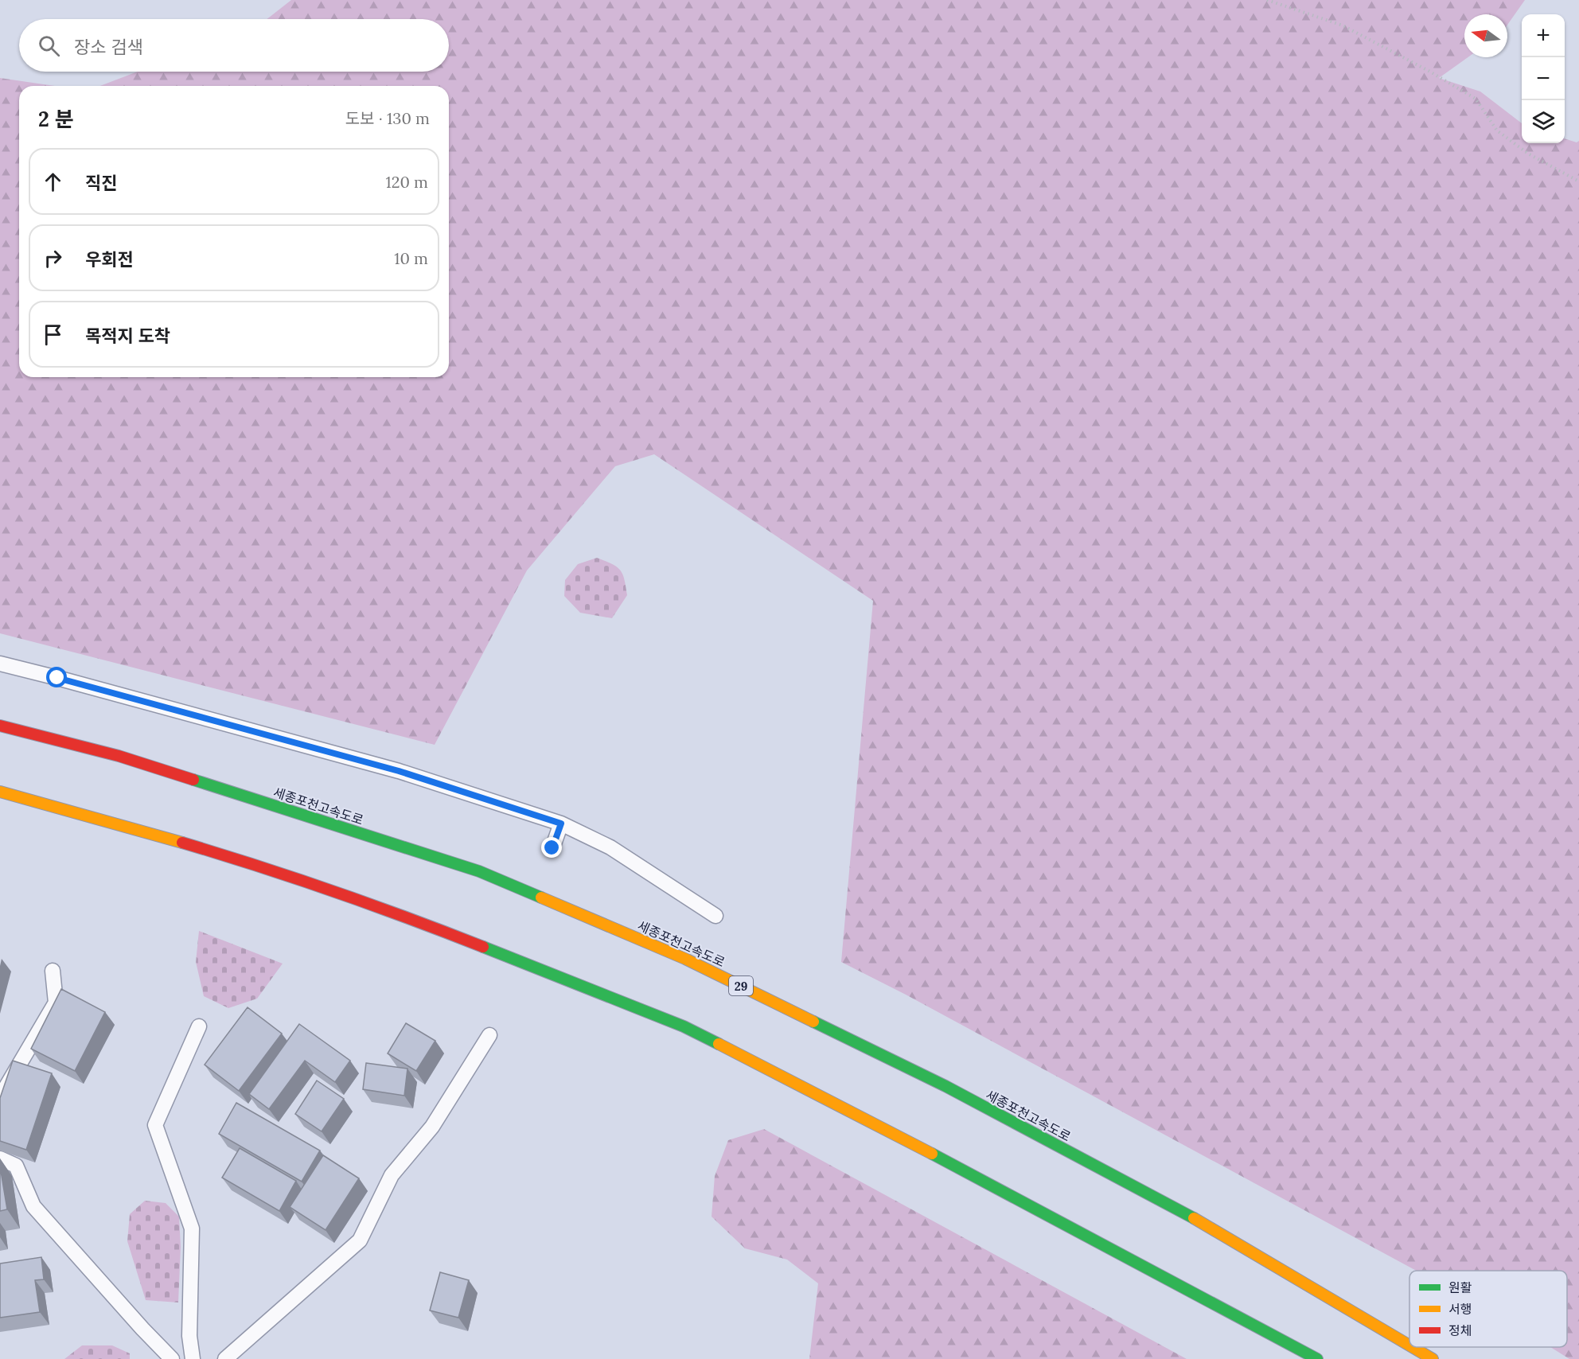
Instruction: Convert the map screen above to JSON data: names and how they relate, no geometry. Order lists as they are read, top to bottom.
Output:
{
  "streets": {
    "highway": ["세종포천고속도로", "29"]
  },
  "legend": ["원활", "서행", "정체"],
  "north": "left",
  "page": {
    "map_buttons": ["+", "−"],
    "search": "장소 검색",
    "heading": ["2 분", "도보 · 130 m"],
    "list": [
      ["직진", "120 m"],
      ["우회전", "10 m"],
      "목적지 도착"
    ]
  }
}
